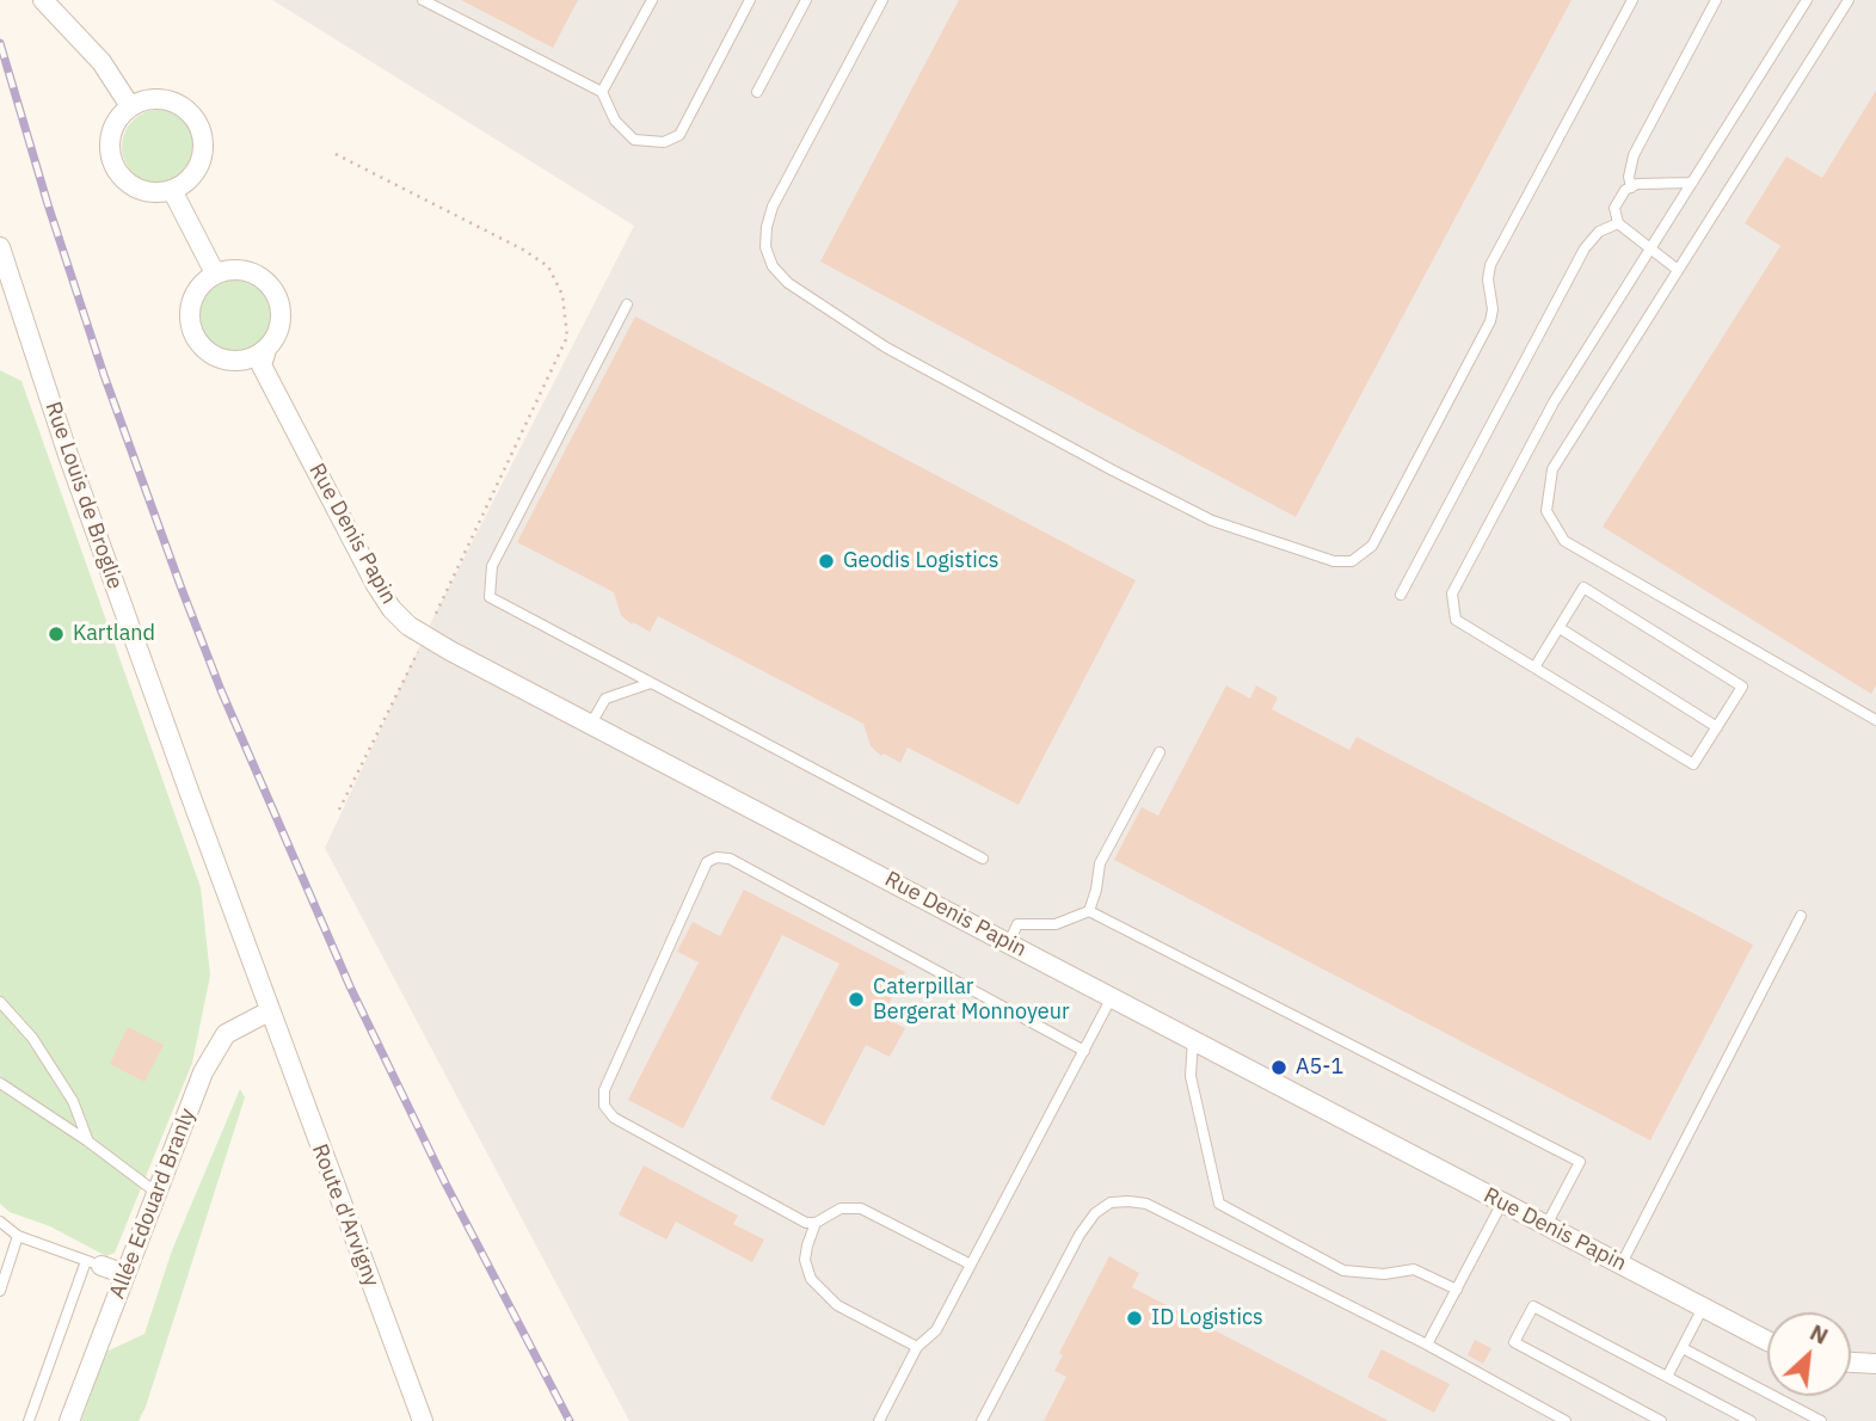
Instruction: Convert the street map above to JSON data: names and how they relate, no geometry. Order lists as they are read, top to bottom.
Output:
{
  "streets": {
    "street": [
      "Rue Louis de Broglie",
      "Rue Denis Papin",
      "Allée Edouard Branly",
      "Route d'Arvigny"
    ]
  },
  "crossings": [
    ["Rue Louis de Broglie", "Allée Edouard Branly"],
    ["Rue Louis de Broglie", "Route d'Arvigny"],
    ["Allée Edouard Branly", "Route d'Arvigny"]
  ],
  "places": [
    "Geodis Logistics",
    "Kartland",
    "Caterpillar Bergerat Monnoyeur",
    "A5-1",
    "ID Logistics"
  ],
  "north": "top right"
}
